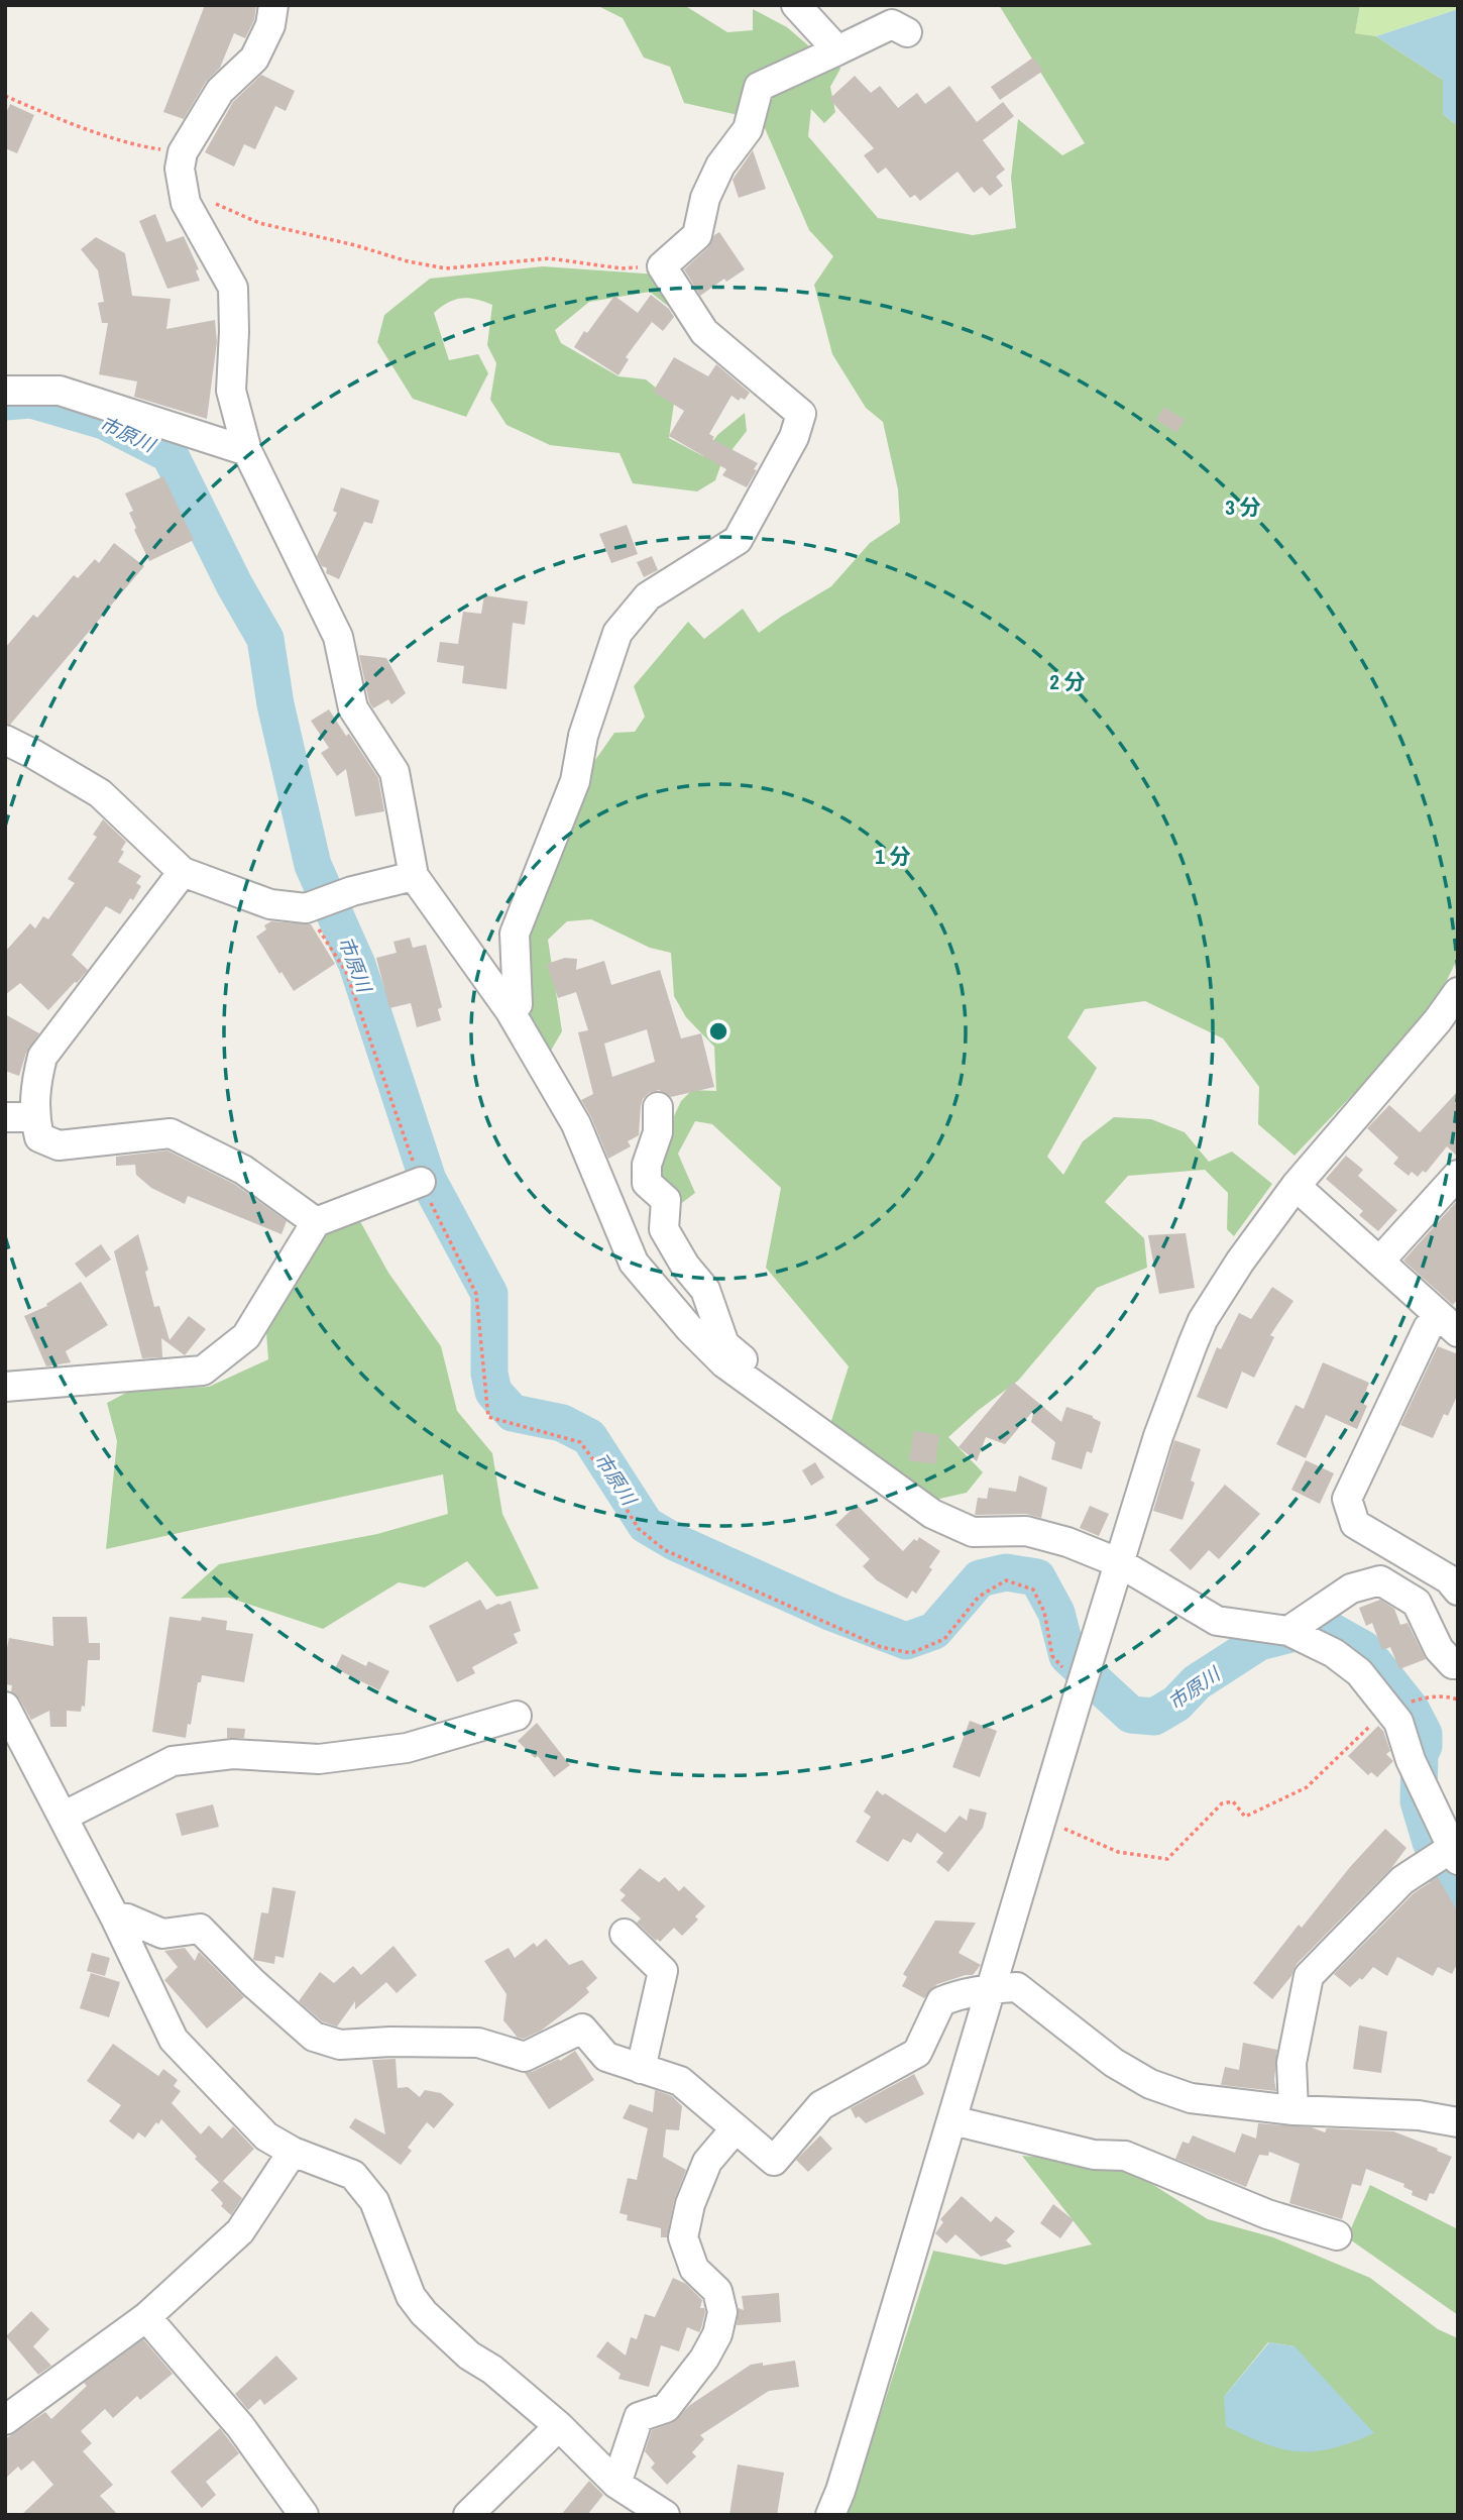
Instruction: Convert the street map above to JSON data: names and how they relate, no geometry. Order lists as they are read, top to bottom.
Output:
{
  "water": ["市原川"],
  "rings": ["3 分", "2 分", "1 分"]
}
